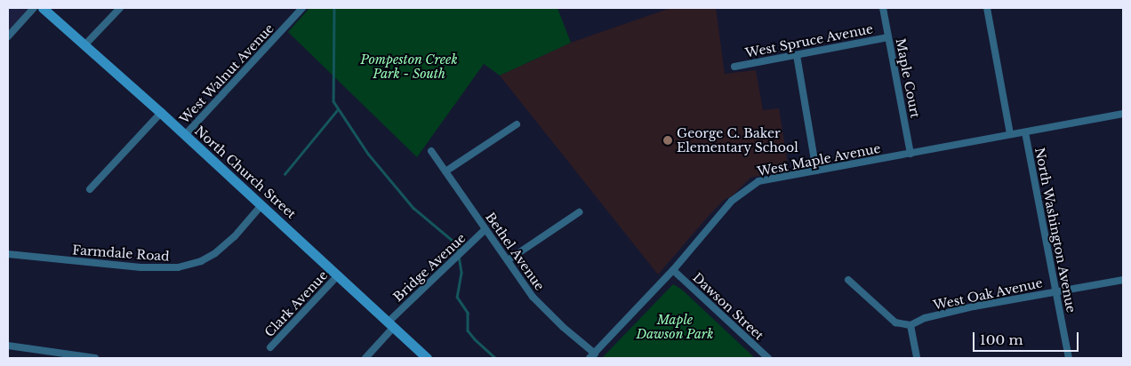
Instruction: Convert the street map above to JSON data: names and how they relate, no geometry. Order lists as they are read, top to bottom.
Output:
{
  "streets": {
    "main road": ["North Church Street"],
    "street": [
      "West Spruce Avenue",
      "West Walnut Avenue",
      "Maple Court",
      "West Maple Avenue",
      "North Washington Avenue",
      "Bethel Avenue",
      "Farmdale Road",
      "Bridge Avenue",
      "West Oak Avenue",
      "Clark Avenue",
      "Dawson Street"
    ]
  },
  "crossings": [
    ["West Spruce Avenue", "Maple Court"],
    ["West Walnut Avenue", "North Church Street"],
    ["Maple Court", "West Maple Avenue"],
    ["West Maple Avenue", "North Washington Avenue"],
    ["West Maple Avenue", "Bethel Avenue"],
    ["West Maple Avenue", "Dawson Street"],
    ["North Church Street", "Farmdale Road"],
    ["North Church Street", "Bridge Avenue"],
    ["North Church Street", "Clark Avenue"],
    ["North Washington Avenue", "West Oak Avenue"],
    ["Bethel Avenue", "Bridge Avenue"]
  ],
  "parks": ["Pompeston Creek Park - South", "Maple Dawson Park"],
  "places": ["George C. Baker Elementary School"],
  "scale_bar": "100 m"
}
